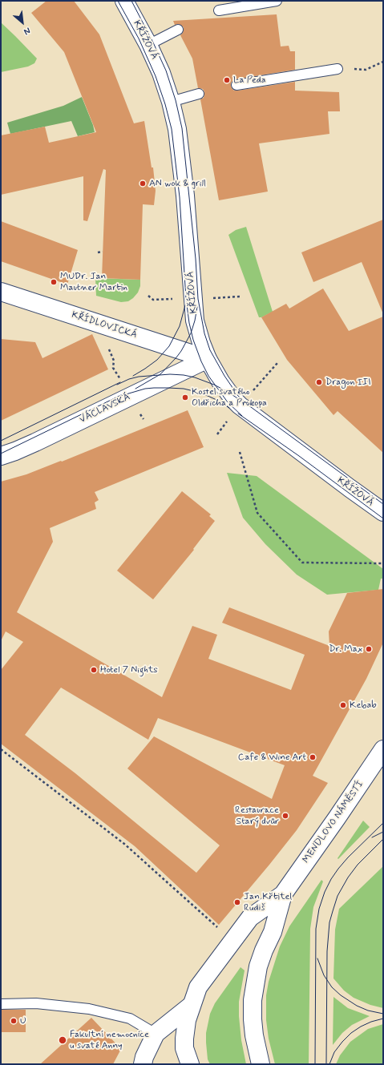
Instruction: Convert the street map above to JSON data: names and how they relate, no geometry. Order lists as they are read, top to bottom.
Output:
{
  "streets": {
    "main road": [
      "KŘÍŽOVÁ",
      "KŘÍDLOVICKÁ",
      "VÁCLAVSKÁ",
      "MENDLOVO NÁMĚSTÍ"
    ]
  },
  "crossings": [
    ["KŘÍŽOVÁ", "KŘÍDLOVICKÁ"],
    ["KŘÍŽOVÁ", "VÁCLAVSKÁ"],
    ["KŘÍDLOVICKÁ", "VÁCLAVSKÁ"]
  ],
  "places": [
    "La Peda",
    "AN wok & grill",
    "MUDr. Jan Mautner Martin",
    "Dragon III",
    "Kostel svatého Oldřicha a Prokopa",
    "Dr. Max",
    "Hotel 7 Nights",
    "Kebab",
    "Cafe & Wine Art",
    "Restaurace Starý dvůr",
    "Jan Křtitel Rudiš",
    "U",
    "Fakultní nemocnice u svaté Anny"
  ],
  "north": "bottom right"
}
